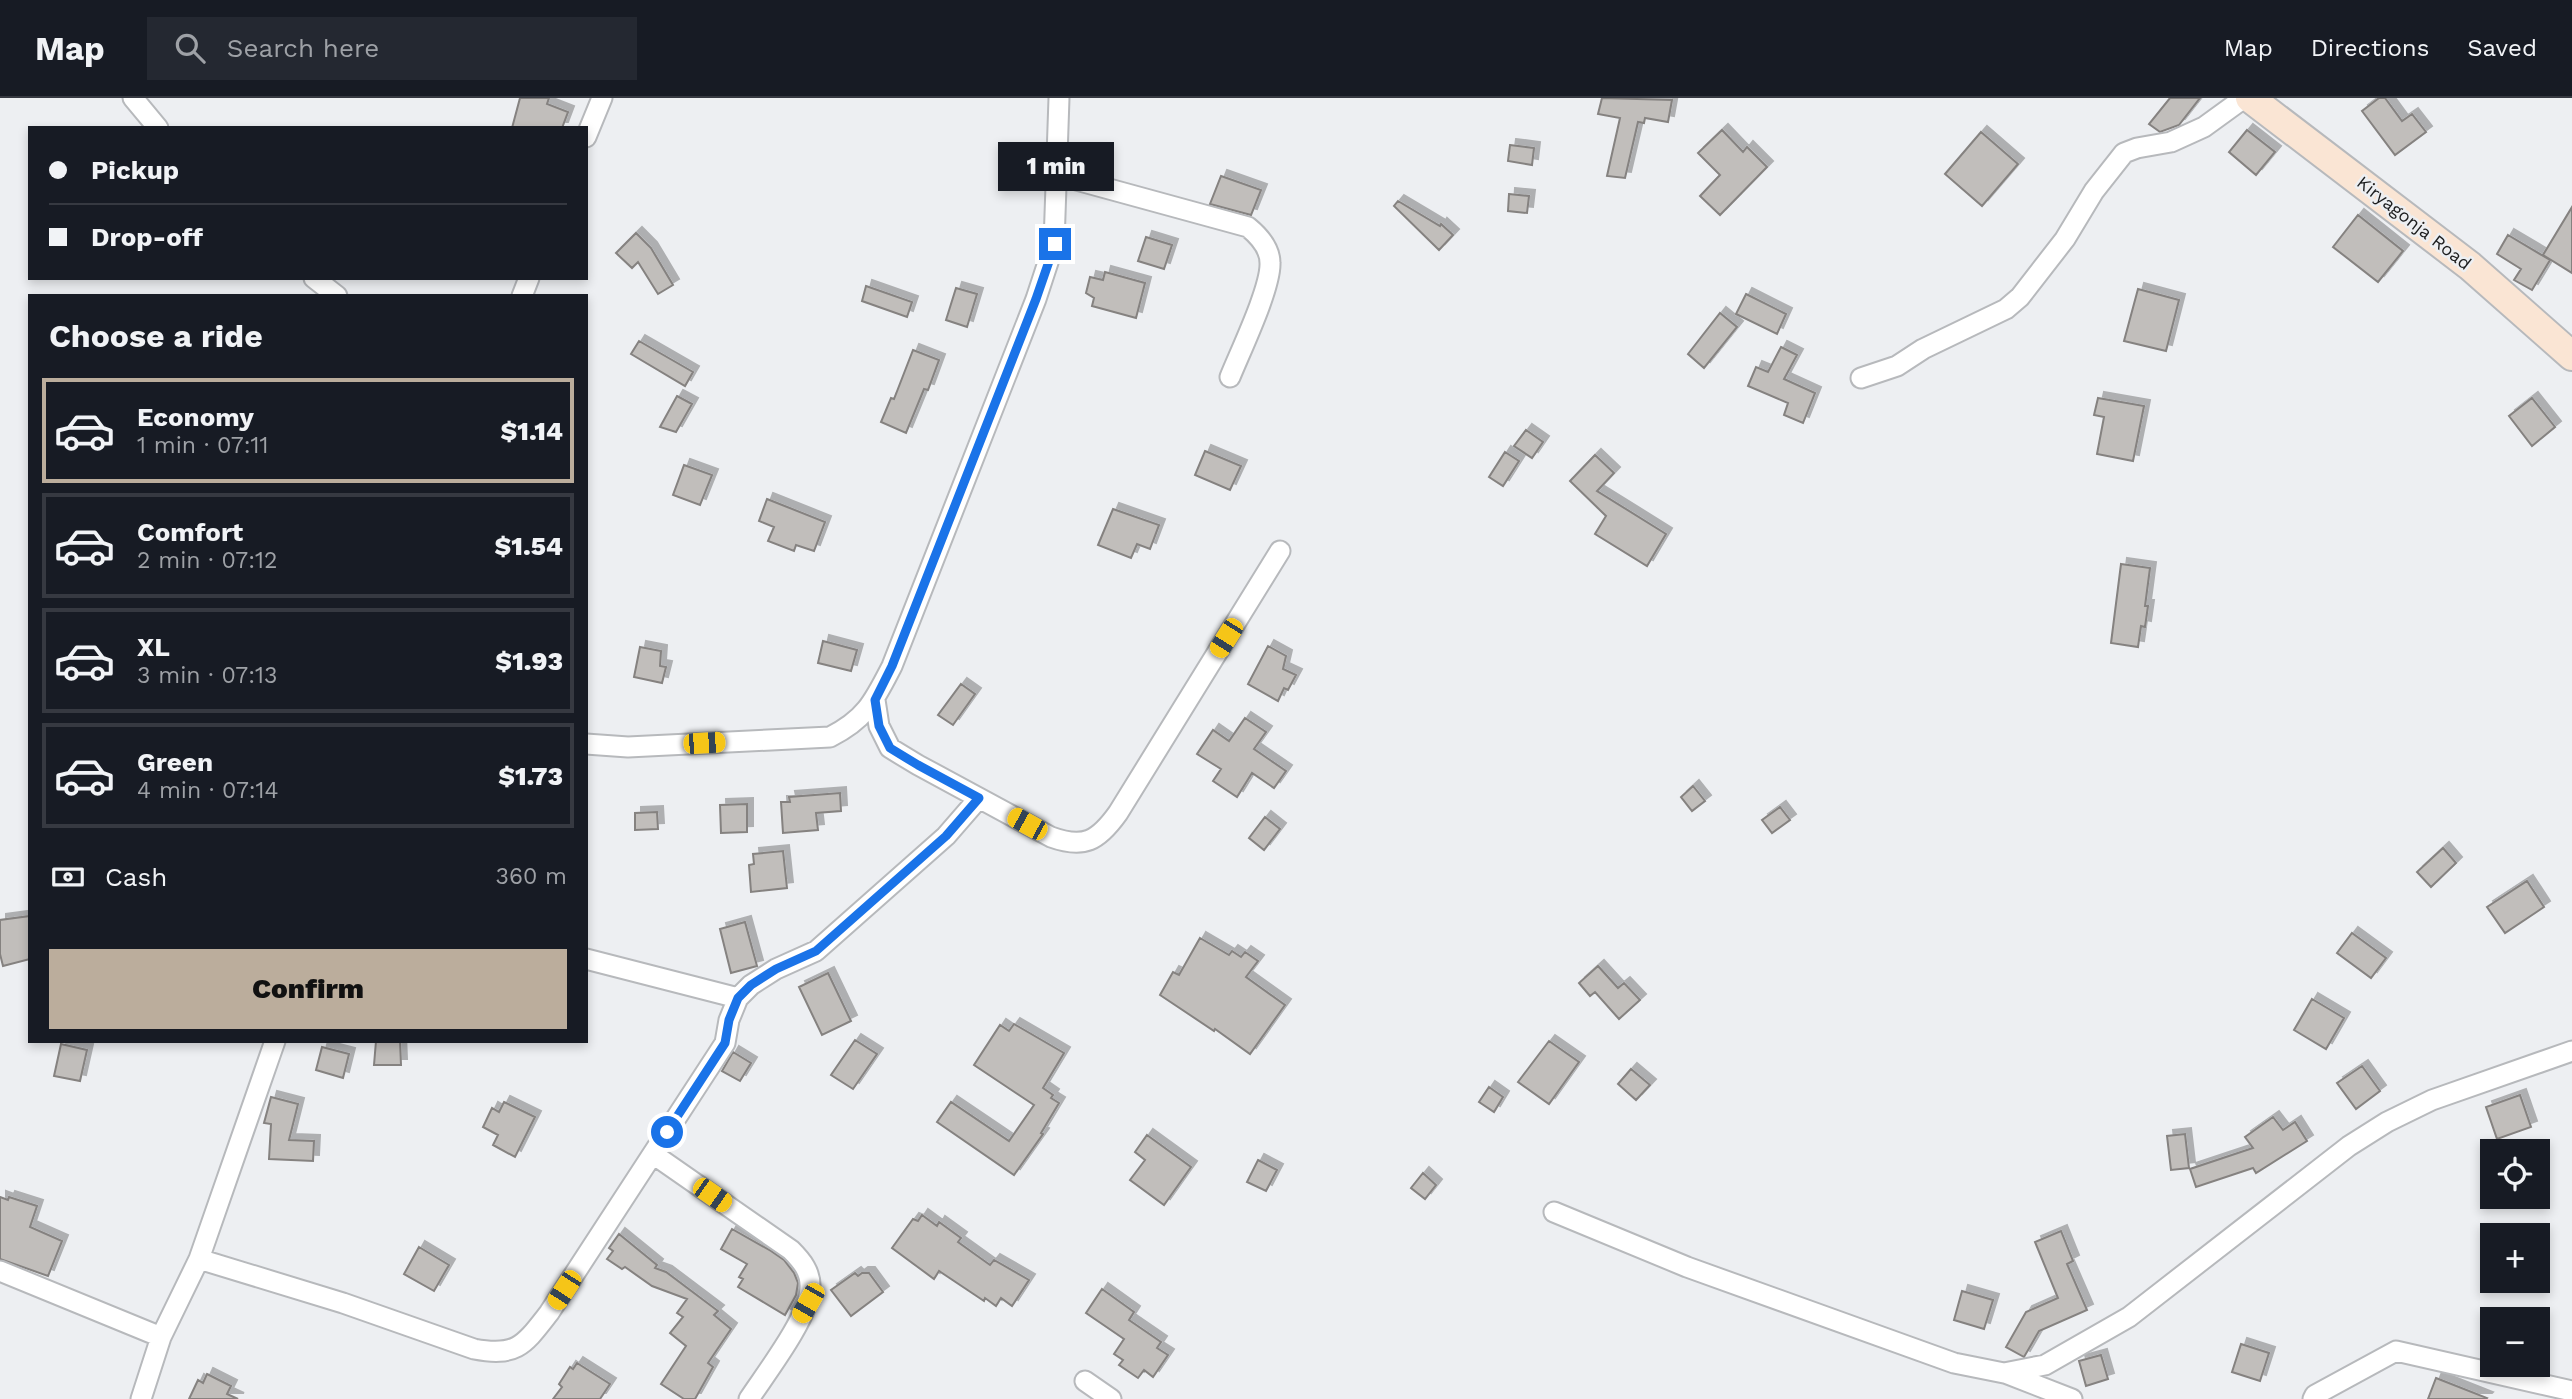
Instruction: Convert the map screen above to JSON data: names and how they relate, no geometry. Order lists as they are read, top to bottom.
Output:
{
  "streets": {
    "street": ["Kiryagonja Road"]
  },
  "page": {
    "header": "Map",
    "search": "Search here",
    "nav": ["Map", "Directions", "Saved"],
    "banner": ["Pickup", "Drop-off"],
    "bubble": "1 min",
    "heading": "Choose a ride",
    "list": [
      {
        "name": "Economy",
        "note": "1 min · 07:11",
        "value": "$1.14"
      },
      {
        "name": "Comfort",
        "note": "2 min · 07:12",
        "value": "$1.54"
      },
      {
        "name": "XL",
        "note": "3 min · 07:13",
        "value": "$1.93"
      },
      {
        "name": "Green",
        "note": "4 min · 07:14",
        "value": "$1.73"
      }
    ],
    "pay": ["Cash", "360 m"],
    "buttons": "Confirm",
    "map_buttons": ["+", "−"]
  }
}
